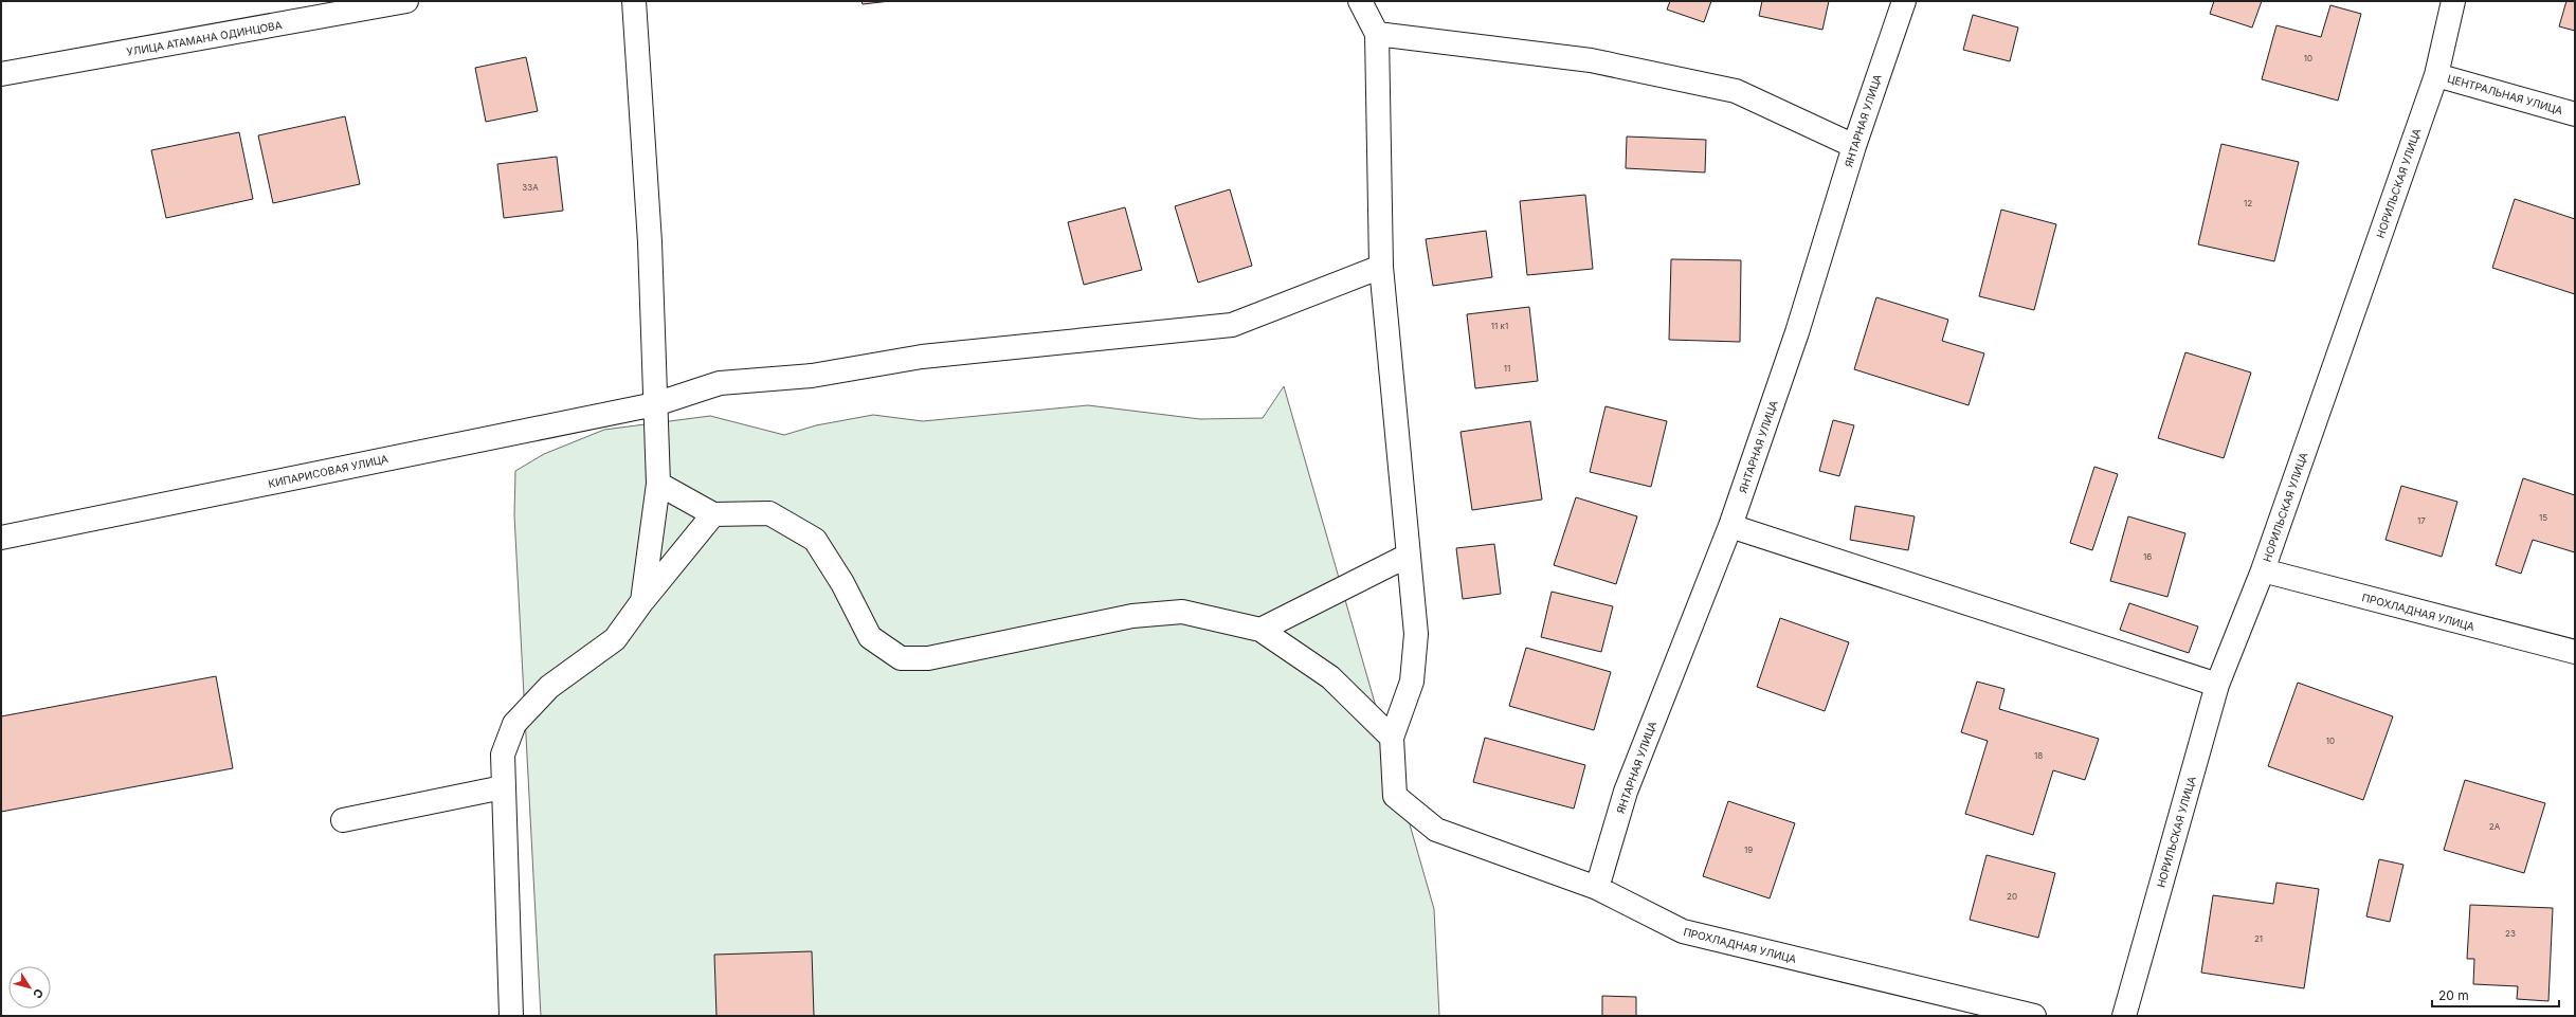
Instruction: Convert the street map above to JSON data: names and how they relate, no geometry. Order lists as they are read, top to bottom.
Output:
{
  "streets": {
    "street": [
      "УЛИЦА АТАМАНА ОДИНЦОВА",
      "ЦЕНТРАЛЬНАЯ УЛИЦА",
      "ЯНТАРНАЯ УЛИЦА",
      "НОРИЛЬСКАЯ УЛИЦА",
      "КИПАРИСОВАЯ УЛИЦА",
      "ПРОХЛАДНАЯ УЛИЦА"
    ]
  },
  "crossings": [
    ["ЦЕНТРАЛЬНАЯ УЛИЦА", "НОРИЛЬСКАЯ УЛИЦА"],
    ["ЯНТАРНАЯ УЛИЦА", "ПРОХЛАДНАЯ УЛИЦА"],
    ["НОРИЛЬСКАЯ УЛИЦА", "ПРОХЛАДНАЯ УЛИЦА"]
  ],
  "house_numbers": [
    "10",
    "33А",
    "12",
    "11 к1",
    "11",
    "15",
    "17",
    "16",
    "10",
    "18",
    "2А",
    "19",
    "20",
    "23",
    "21"
  ],
  "scale_bar": "20 m",
  "north": "bottom right"
}
